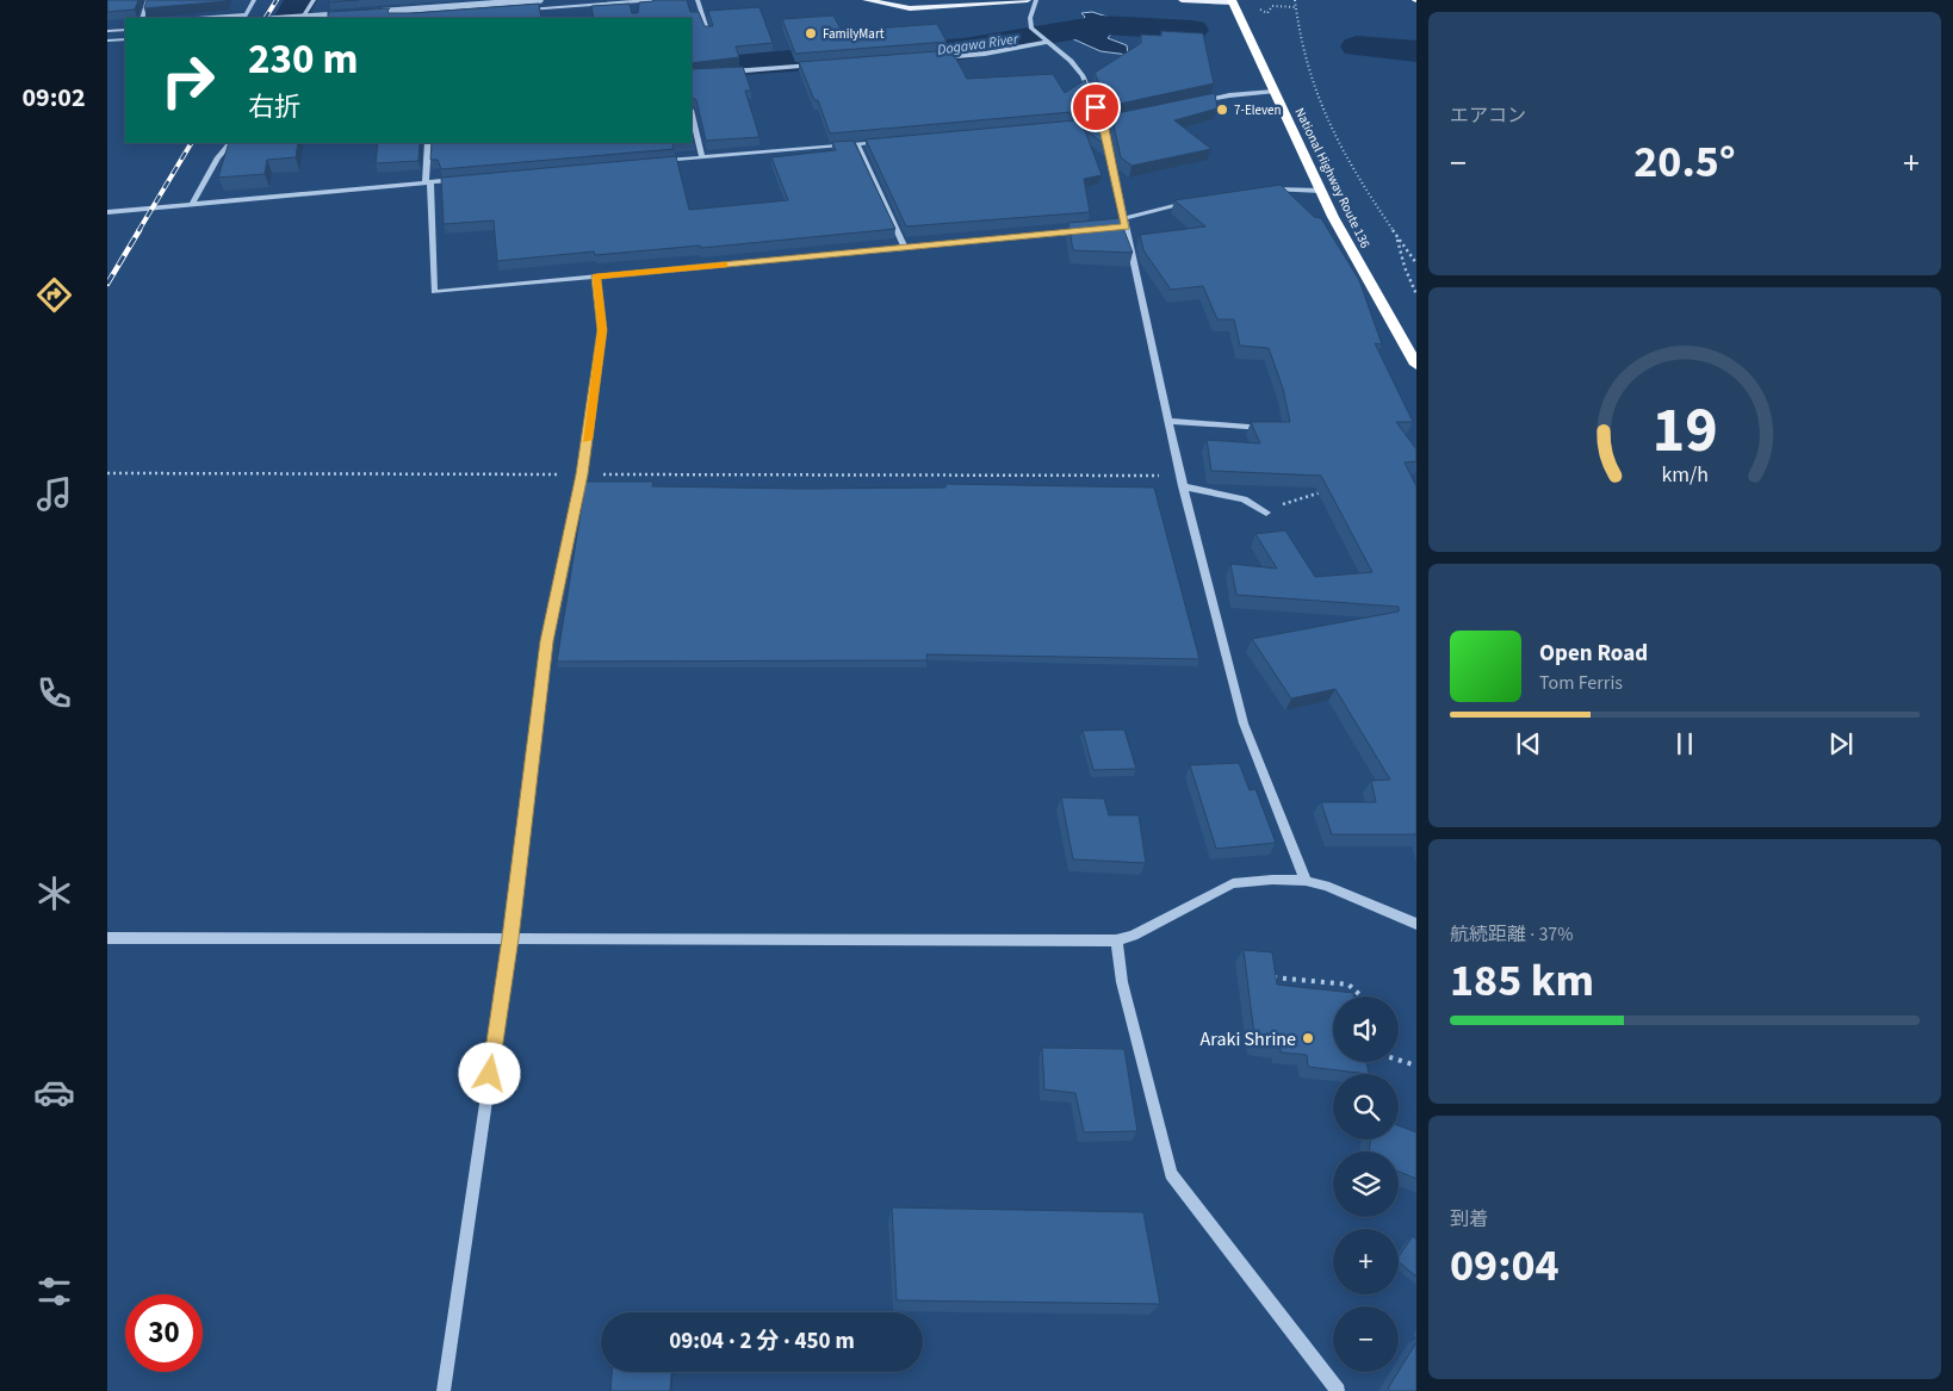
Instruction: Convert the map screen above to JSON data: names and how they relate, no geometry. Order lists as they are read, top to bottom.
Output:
{
  "streets": {
    "highway": ["National Highway Route 136"]
  },
  "water": ["Dogawa River"],
  "places": ["FamilyMart", "7-Eleven", "Araki Shrine"],
  "page": {
    "tabs": "09:02",
    "tile": [
      "エアコン",
      ["航続距離 · 37%", "185 km"],
      ["到着", "09:04"]
    ],
    "turn": ["230 m", "右折"],
    "heat": ["−", "20.5°", "+"],
    "song": ["Open Road", "Tom Ferris"],
    "map_buttons": ["+", "−"],
    "limit": "30",
    "trip": "09:04 · 2 分 · 450 m",
    "gauge": ["19", "km/h"]
  }
}
